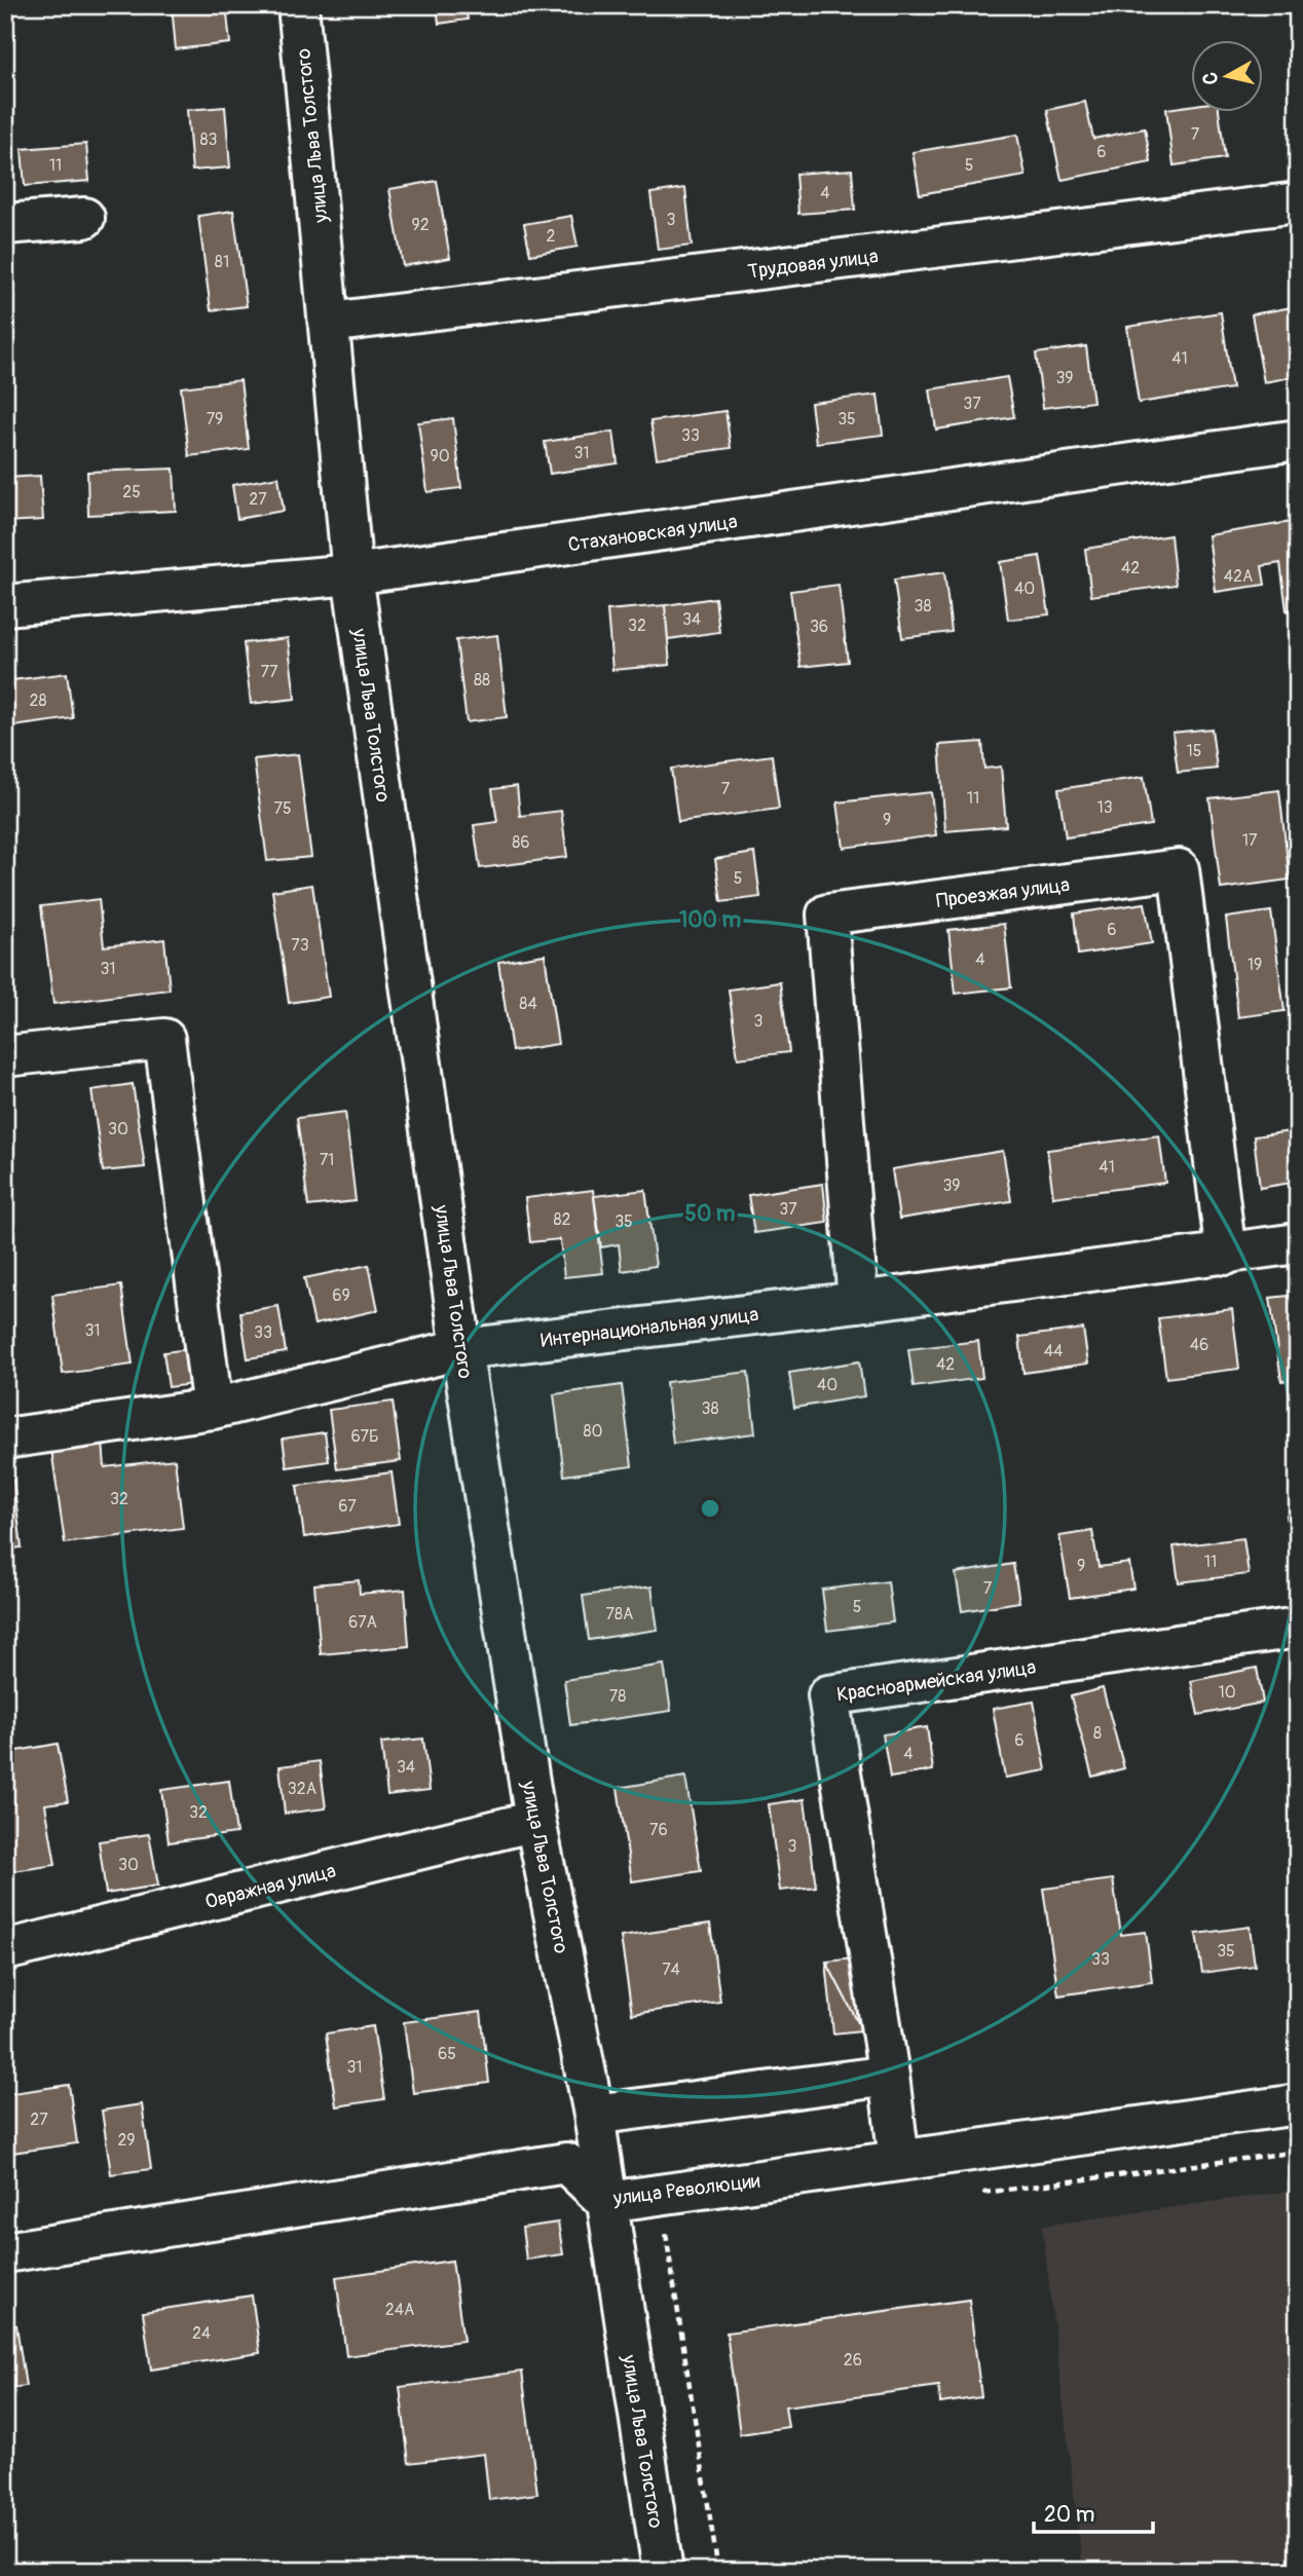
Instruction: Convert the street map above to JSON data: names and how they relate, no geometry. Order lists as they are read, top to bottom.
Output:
{
  "streets": {
    "street": [
      "улица Льва Толстого",
      "Трудовая улица",
      "Стахановская улица",
      "Проезжая улица",
      "Интернациональная улица",
      "Красноармейская улица",
      "Овражная улица",
      "улица Революции"
    ]
  },
  "crossings": [
    ["улица Льва Толстого", "Трудовая улица"],
    ["улица Льва Толстого", "Стахановская улица"],
    ["улица Льва Толстого", "Интернациональная улица"],
    ["улица Льва Толстого", "Овражная улица"],
    ["улица Льва Толстого", "улица Революции"],
    ["Проезжая улица", "Интернациональная улица"]
  ],
  "house_numbers": [
    "7",
    "83",
    "6",
    "11",
    "5",
    "4",
    "3",
    "92",
    "2",
    "81",
    "41",
    "39",
    "37",
    "79",
    "35",
    "33",
    "31",
    "90",
    "25",
    "27",
    "42",
    "42А",
    "40",
    "38",
    "34",
    "32",
    "36",
    "77",
    "88",
    "28",
    "15",
    "7",
    "11",
    "13",
    "75",
    "9",
    "17",
    "86",
    "5",
    "6",
    "73",
    "4",
    "19",
    "31",
    "84",
    "3",
    "30",
    "71",
    "41",
    "39",
    "37",
    "82",
    "35",
    "69",
    "31",
    "33",
    "46",
    "44",
    "42",
    "40",
    "38",
    "80",
    "67Б",
    "32",
    "67",
    "11",
    "9",
    "7",
    "5",
    "78А",
    "67А",
    "10",
    "78",
    "8",
    "6",
    "4",
    "34",
    "32А",
    "32",
    "76",
    "3",
    "30",
    "35",
    "33",
    "74",
    "65",
    "31",
    "27",
    "29",
    "24А",
    "24",
    "26"
  ],
  "scale_bar": "20 m",
  "north": "left",
  "rings": ["100 m", "50 m"]
}
